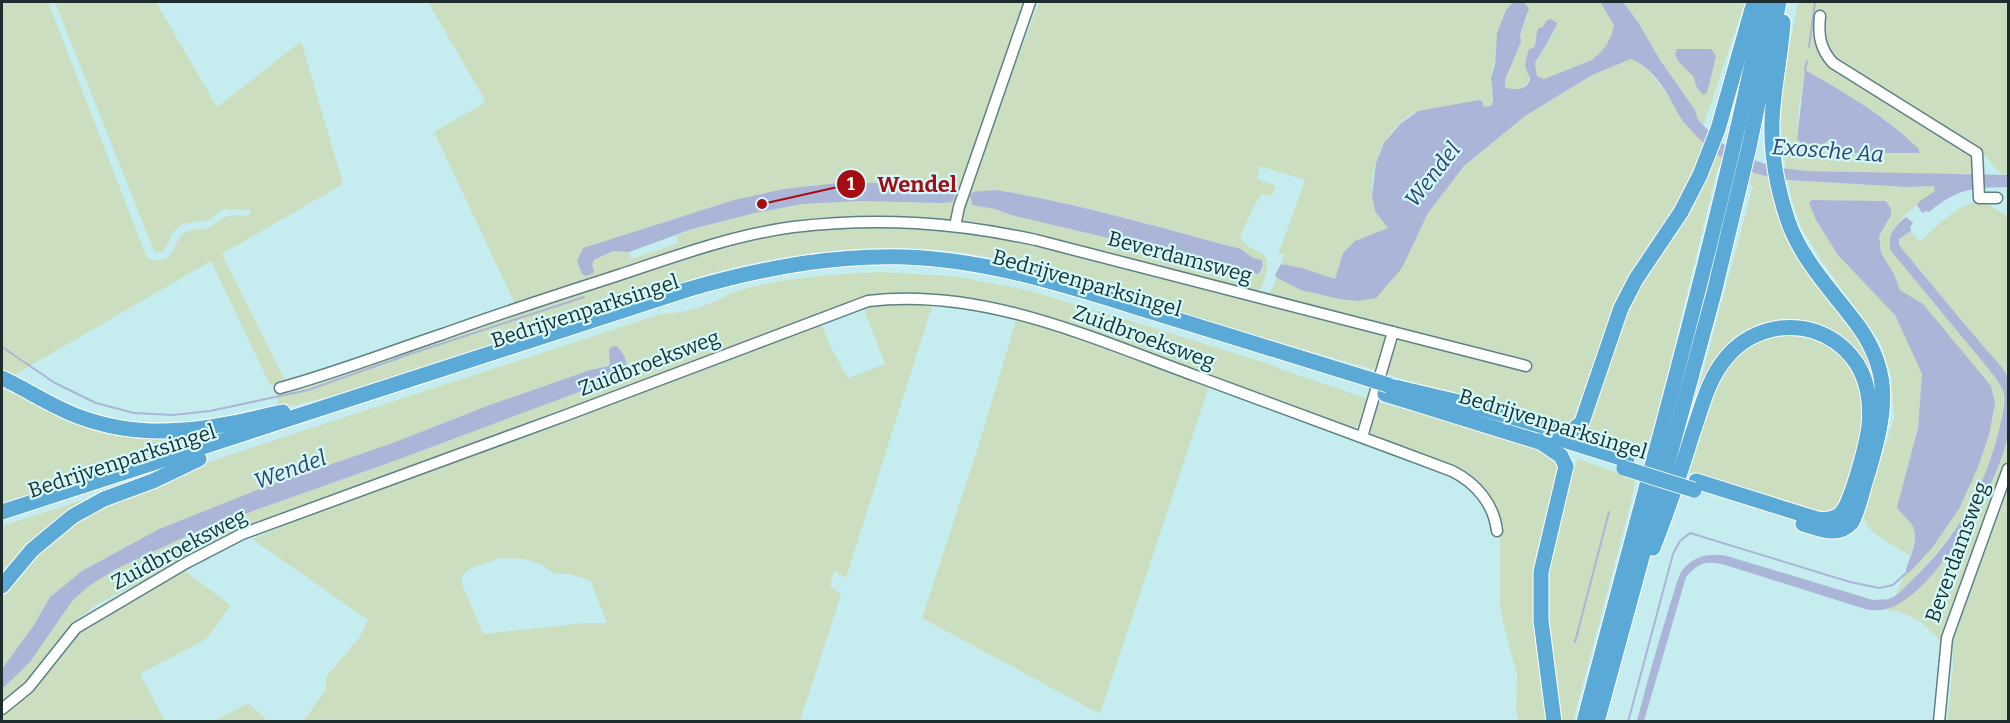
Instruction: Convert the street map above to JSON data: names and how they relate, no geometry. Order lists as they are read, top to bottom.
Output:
{
  "streets": {
    "highway": ["Bedrijvenparksingel"],
    "street": ["Beverdamsweg", "Zuidbroeksweg"]
  },
  "water": ["Exosche Aa", "Wendel"],
  "places": ["Wendel"]
}
